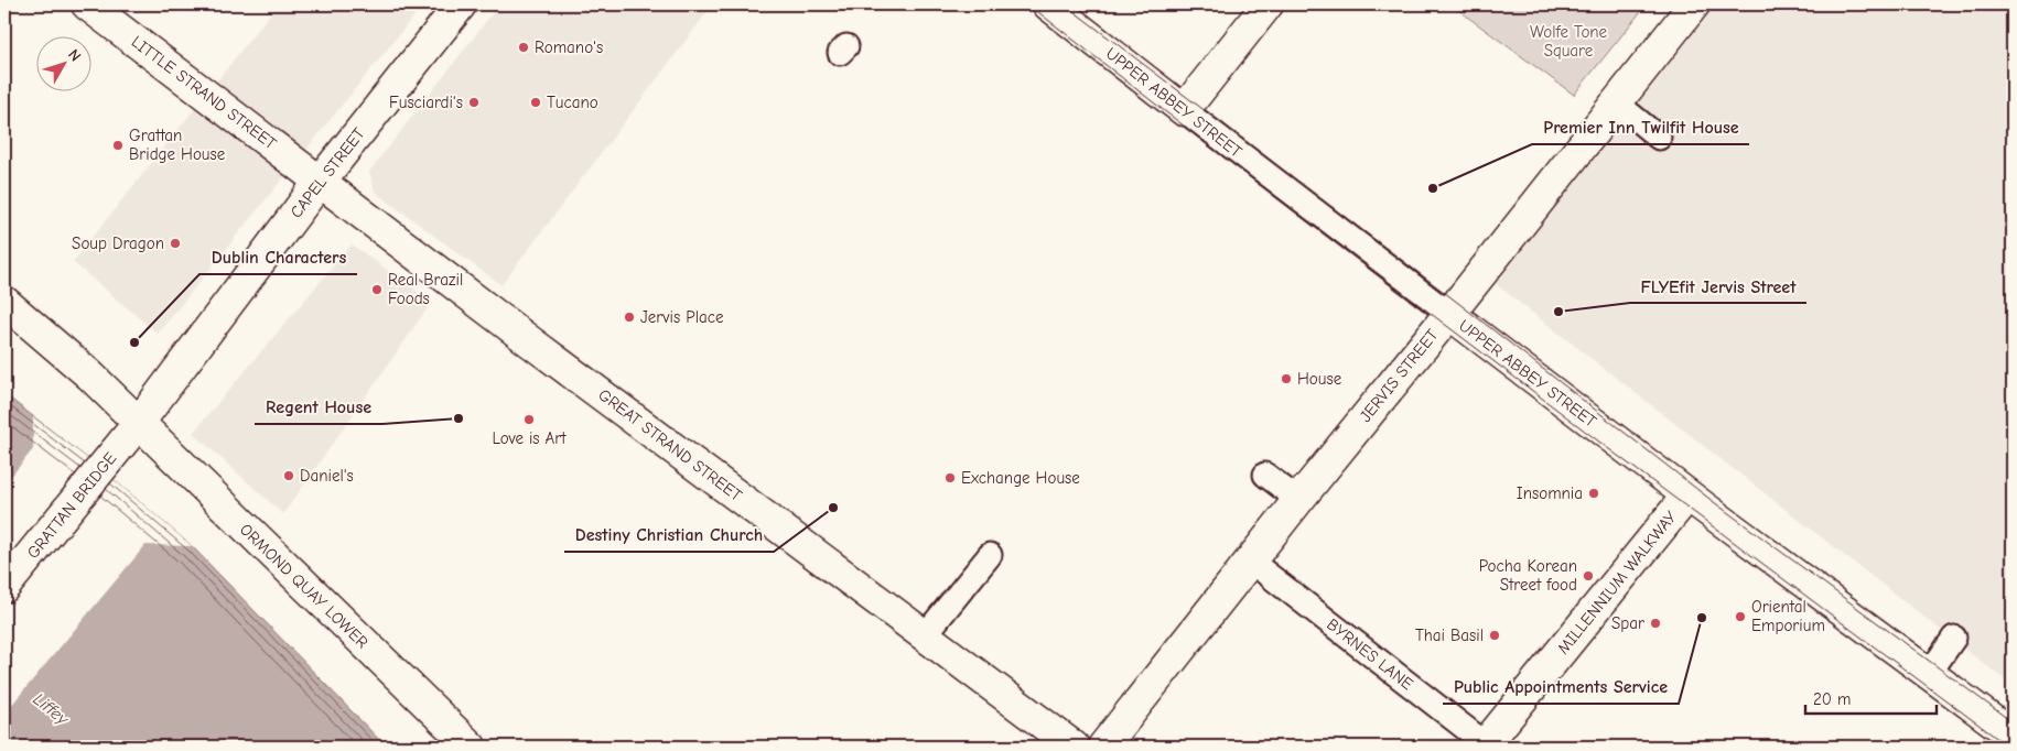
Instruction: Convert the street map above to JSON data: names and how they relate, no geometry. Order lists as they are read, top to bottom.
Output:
{
  "streets": {
    "street": [
      "LITTLE STRAND STREET",
      "UPPER ABBEY STREET",
      "CAPEL STREET",
      "JERVIS STREET",
      "GREAT STRAND STREET",
      "GRATTAN BRIDGE",
      "MILLENNIUM WALKWAY",
      "ORMOND QUAY LOWER"
    ],
    "lane": ["BYRNES LANE"]
  },
  "crossings": [
    ["LITTLE STRAND STREET", "CAPEL STREET"],
    ["LITTLE STRAND STREET", "GREAT STRAND STREET"],
    ["UPPER ABBEY STREET", "JERVIS STREET"],
    ["UPPER ABBEY STREET", "MILLENNIUM WALKWAY"],
    ["CAPEL STREET", "GREAT STRAND STREET"],
    ["CAPEL STREET", "GRATTAN BRIDGE"],
    ["CAPEL STREET", "ORMOND QUAY LOWER"],
    ["JERVIS STREET", "BYRNES LANE"],
    ["GRATTAN BRIDGE", "ORMOND QUAY LOWER"],
    ["MILLENNIUM WALKWAY", "BYRNES LANE"]
  ],
  "water": ["Liffey"],
  "parks": ["Wolfe Tone Square"],
  "places": [
    "Romano's",
    "Fusciardi's",
    "Tucano",
    "Grattan Bridge House",
    "Premier Inn Twilfit House",
    "Soup Dragon",
    "Real Brazil Foods",
    "FLYEfit Jervis Street",
    "Jervis Place",
    "Dublin Characters",
    "House",
    "Regent House",
    "Love is Art",
    "Daniel's",
    "Exchange House",
    "Insomnia",
    "Destiny Christian Church",
    "Pocha Korean Street food",
    "Oriental Emporium",
    "Public Appointments Service",
    "Spar",
    "Thai Basil"
  ],
  "scale_bar": "20 m",
  "north": "top right"
}
